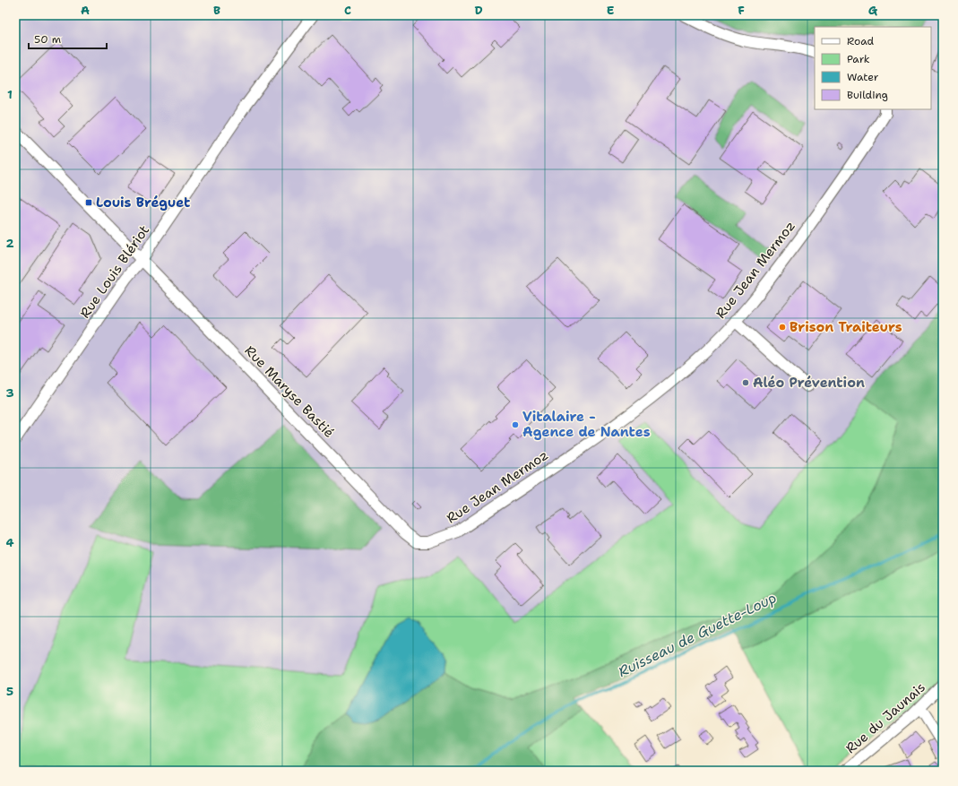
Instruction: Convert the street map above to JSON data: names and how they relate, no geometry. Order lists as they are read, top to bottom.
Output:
{
  "streets": {
    "street": [
      "Rue Jean Mermoz",
      "Rue Louis Blériot",
      "Rue Maryse Bastié",
      "Rue du Jaunais"
    ]
  },
  "crossings": [
    ["Rue Jean Mermoz", "Rue Maryse Bastié"],
    ["Rue Louis Blériot", "Rue Maryse Bastié"]
  ],
  "water": ["Ruisseau de Guette-Loup"],
  "places": {
    "transit": ["Louis Bréguet"],
    "other": ["Brison Traiteurs", "Aléo Prévention", "Vitalaire - Agence de Nantes"]
  },
  "legend": [
    "Road",
    "Park",
    "Water",
    "Building"
  ],
  "scale_bar": "50 m",
  "grid": {
    "columns": [
      "A",
      "B",
      "C",
      "D",
      "E",
      "F",
      "G"
    ],
    "rows": [
      "1",
      "2",
      "3",
      "4",
      "5"
    ]
  }
}
